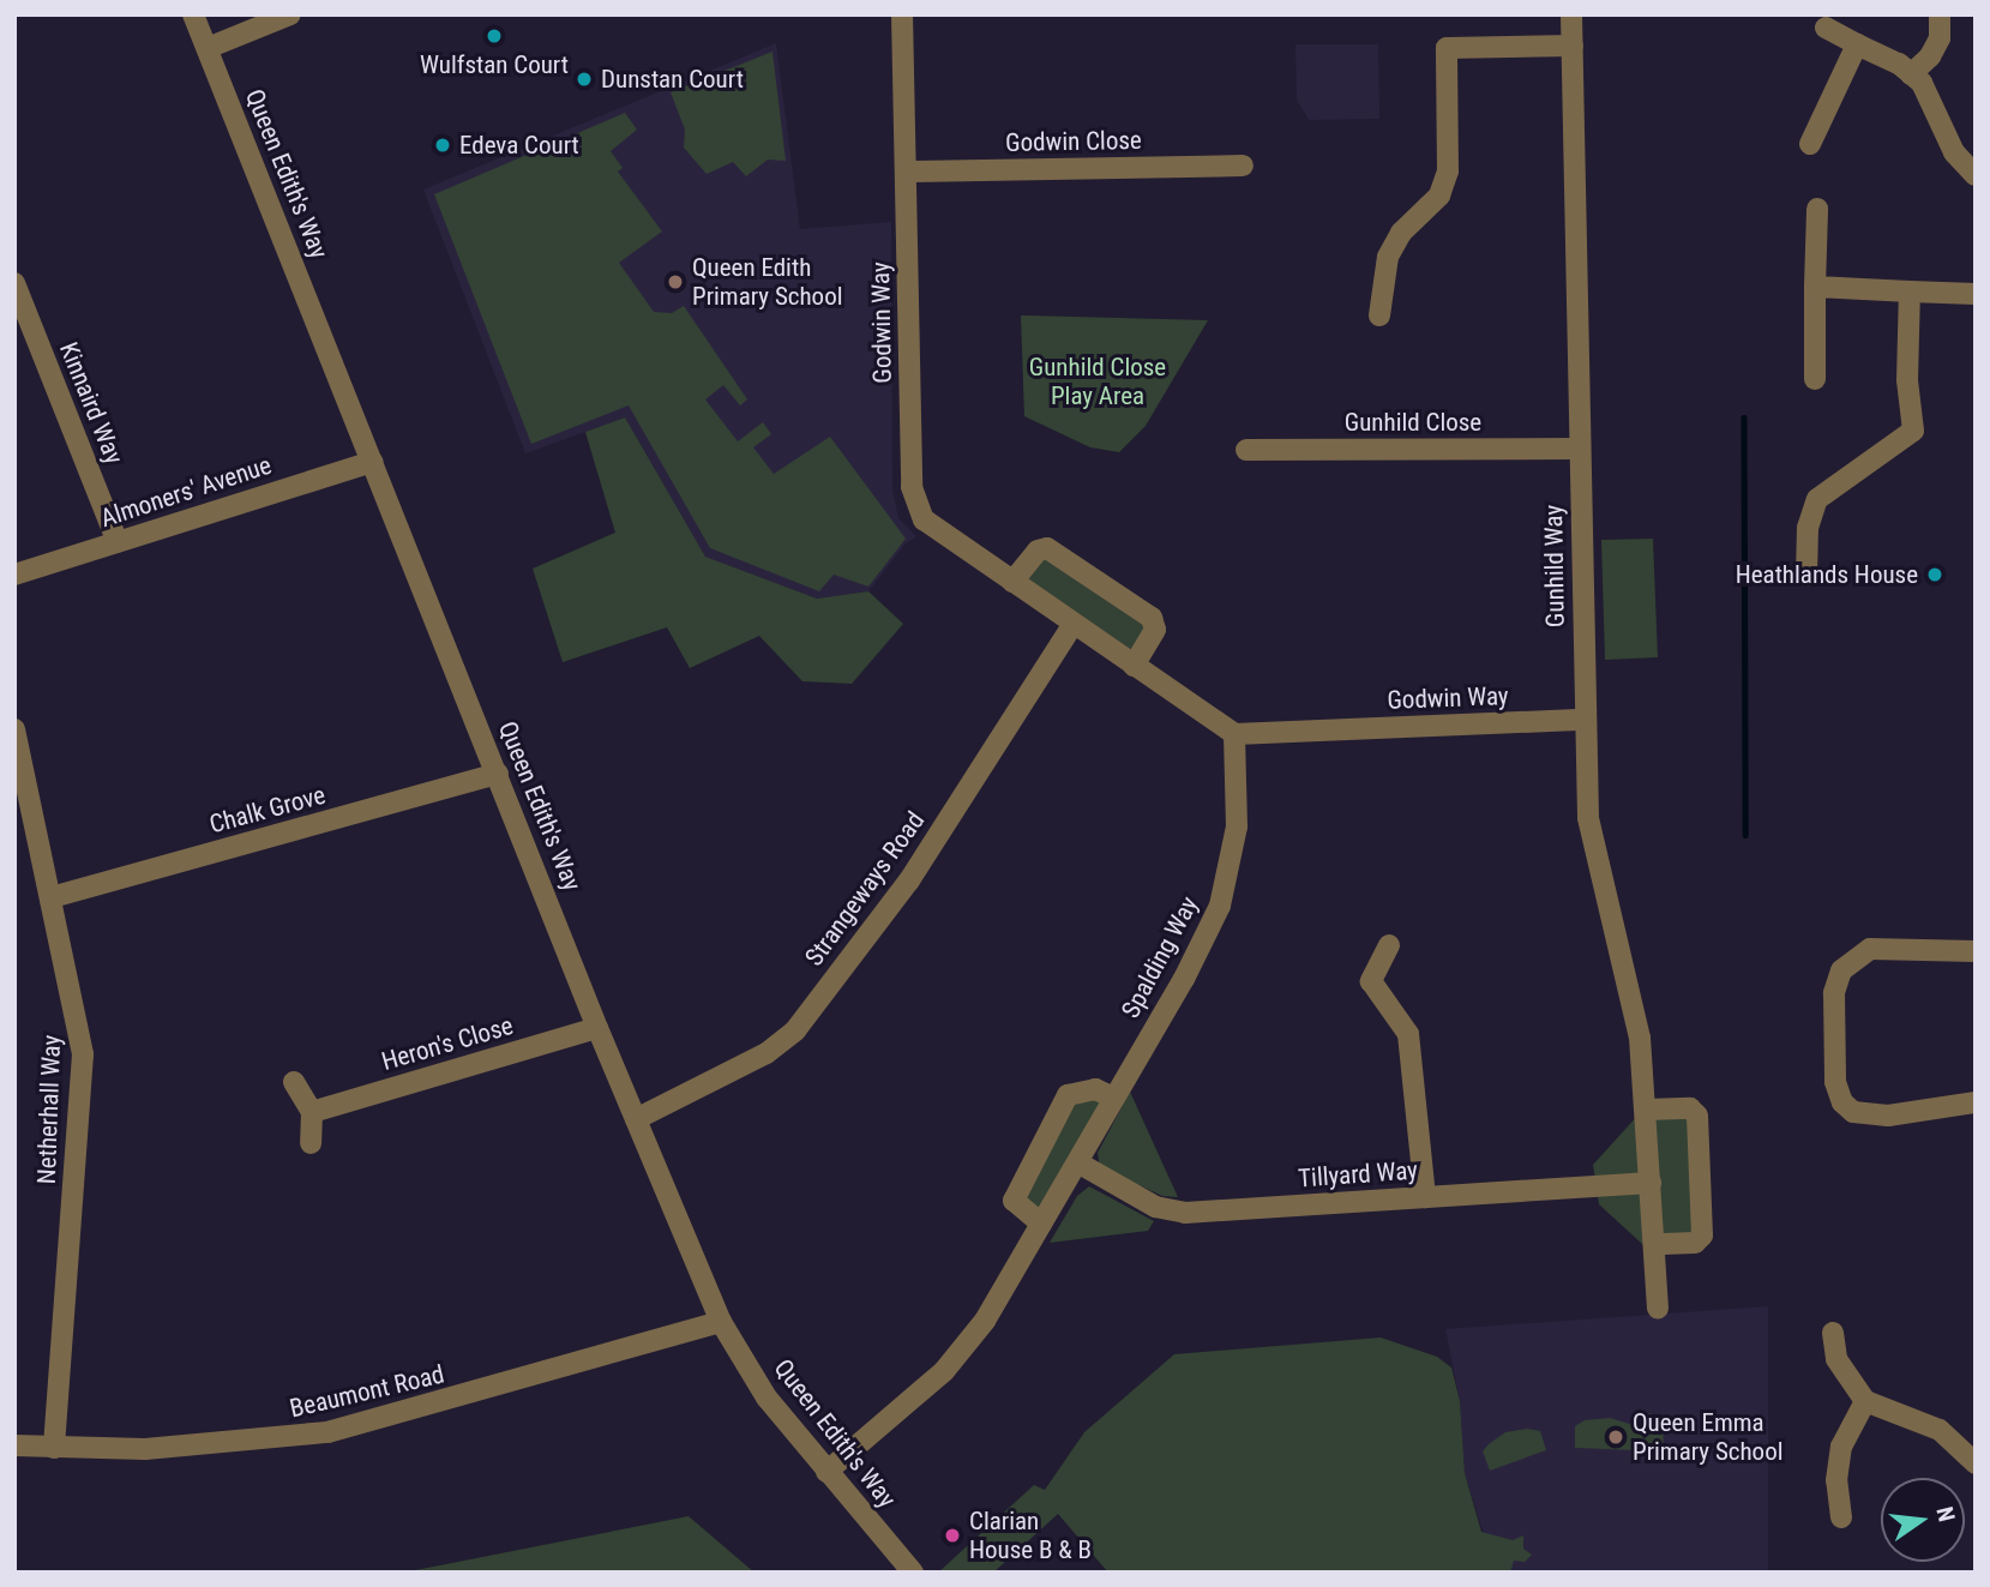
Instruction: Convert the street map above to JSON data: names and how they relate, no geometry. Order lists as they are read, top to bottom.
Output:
{
  "streets": {
    "street": [
      "Godwin Close",
      "Queen Edith's Way",
      "Godwin Way",
      "Kinnaird Way",
      "Gunhild Close",
      "Almoners' Avenue",
      "Gunhild Way",
      "Chalk Grove",
      "Strangeways Road",
      "Spalding Way",
      "Heron's Close",
      "Netherhall Way",
      "Tillyard Way",
      "Beaumont Road"
    ]
  },
  "crossings": [
    ["Godwin Close", "Godwin Way"],
    ["Queen Edith's Way", "Almoners' Avenue"],
    ["Queen Edith's Way", "Chalk Grove"],
    ["Queen Edith's Way", "Strangeways Road"],
    ["Queen Edith's Way", "Spalding Way"],
    ["Queen Edith's Way", "Heron's Close"],
    ["Queen Edith's Way", "Beaumont Road"],
    ["Godwin Way", "Gunhild Way"],
    ["Godwin Way", "Strangeways Road"],
    ["Godwin Way", "Spalding Way"],
    ["Kinnaird Way", "Almoners' Avenue"],
    ["Gunhild Close", "Gunhild Way"],
    ["Gunhild Way", "Tillyard Way"],
    ["Chalk Grove", "Netherhall Way"],
    ["Spalding Way", "Tillyard Way"],
    ["Netherhall Way", "Beaumont Road"]
  ],
  "parks": ["Gunhild Close Play Area"],
  "places": [
    "Wulfstan Court",
    "Dunstan Court",
    "Edeva Court",
    "Queen Edith Primary School",
    "Heathlands House",
    "Queen Emma Primary School",
    "Clarian House B & B"
  ],
  "north": "right"
}
